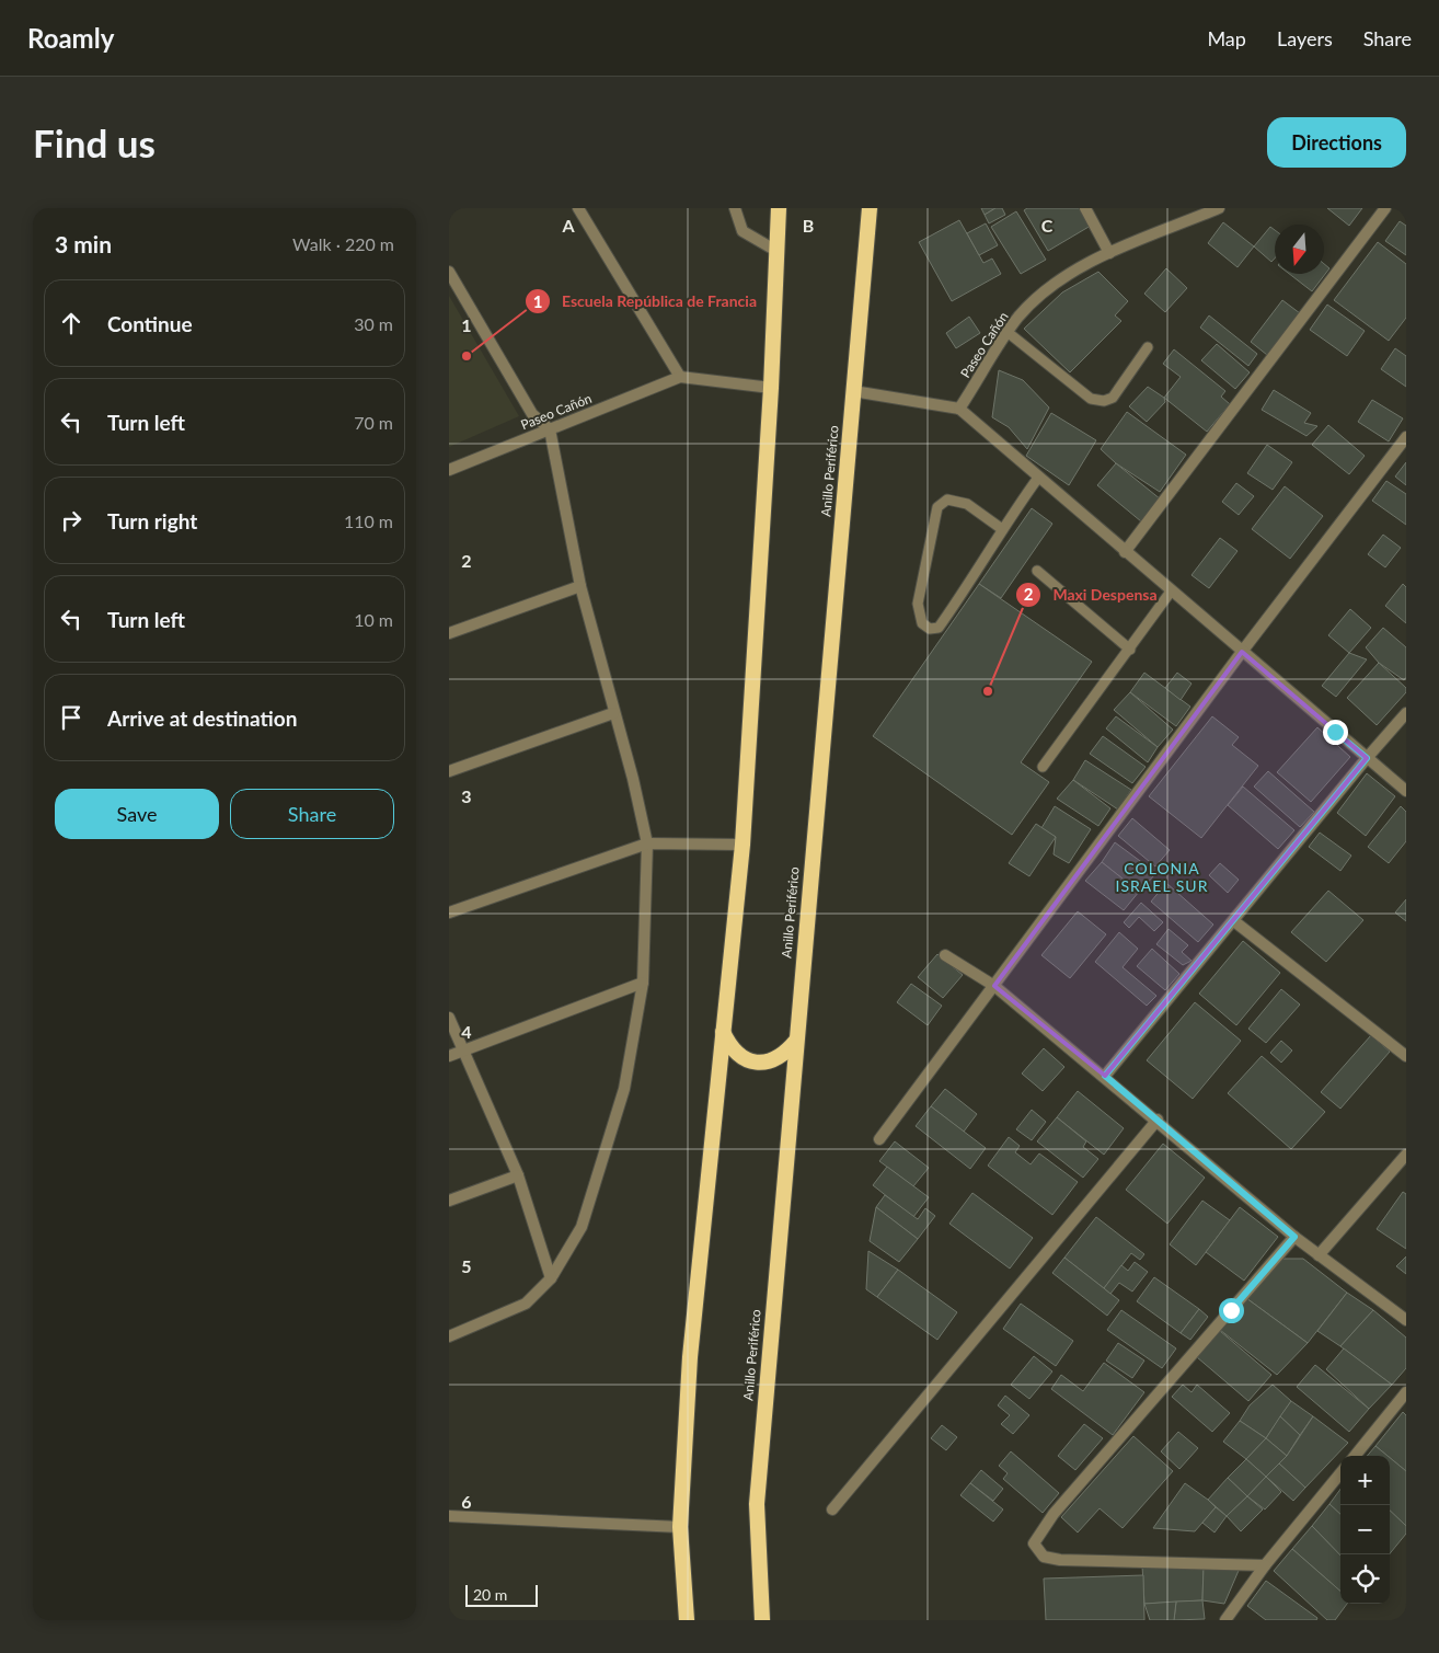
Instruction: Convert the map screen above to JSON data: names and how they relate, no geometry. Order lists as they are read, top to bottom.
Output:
{
  "streets": {
    "highway": ["Anillo Periférico"],
    "street": ["Paseo Cañón"]
  },
  "districts": ["COLONIA ISRAEL SUR"],
  "places": ["Escuela República de Francia", "Maxi Despensa"],
  "scale_bar": "20 m",
  "north": "bottom",
  "page": {
    "header": "Roamly",
    "nav": ["Map", "Layers", "Share"],
    "buttons": [
      "Directions",
      ["Save", "Share"]
    ],
    "title": "Find us",
    "heading": ["3 min", "Walk · 220 m"],
    "list": [
      ["Continue", "30 m"],
      ["Turn left", "70 m"],
      ["Turn right", "110 m"],
      ["Turn left", "10 m"],
      "Arrive at destination"
    ],
    "map_buttons": ["+", "−"],
    "scale": "20 m"
  },
  "grid": {
    "columns": ["A", "B", "C"],
    "rows": [
      "1",
      "2",
      "3",
      "4",
      "5",
      "6"
    ]
  }
}
